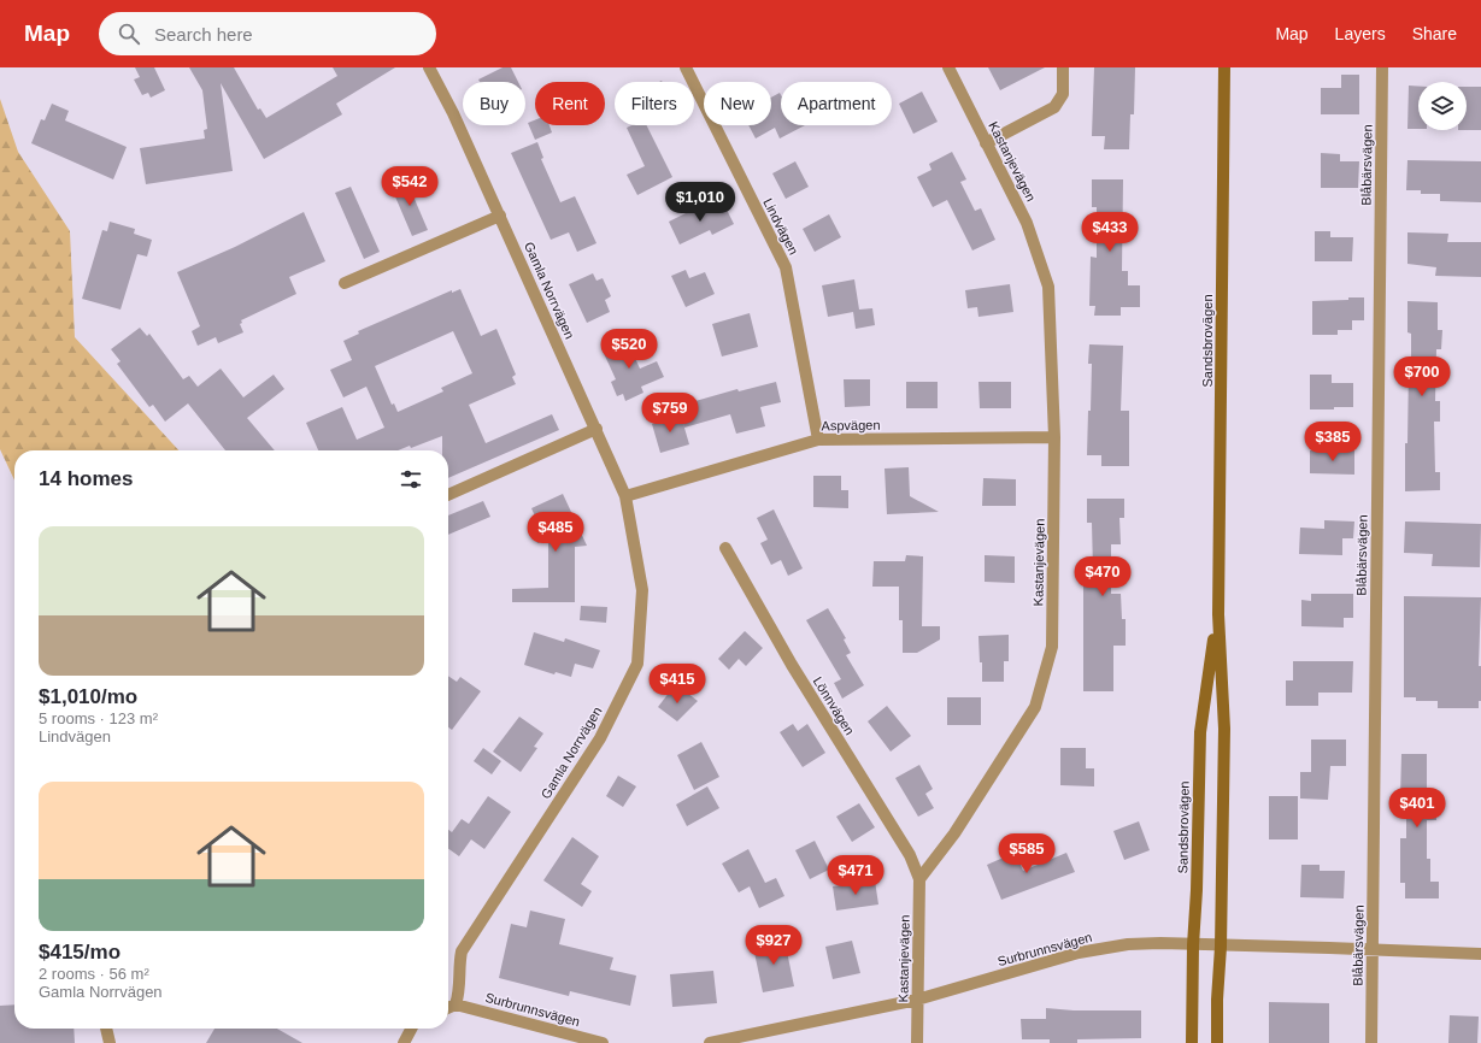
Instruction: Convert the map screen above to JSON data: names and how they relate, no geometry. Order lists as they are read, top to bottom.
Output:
{
  "streets": {
    "main road": ["Sandsbrovägen"],
    "street": [
      "Kastanjevägen",
      "Blåbärsvägen",
      "Lindvägen",
      "Gamla Norrvägen",
      "Aspvägen",
      "Lönnvägen",
      "Surbrunnsvägen"
    ]
  },
  "crossings": [
    ["Kastanjevägen", "Aspvägen"],
    ["Kastanjevägen", "Lönnvägen"],
    ["Kastanjevägen", "Surbrunnsvägen"],
    ["Blåbärsvägen", "Surbrunnsvägen"],
    ["Lindvägen", "Aspvägen"],
    ["Gamla Norrvägen", "Aspvägen"],
    ["Gamla Norrvägen", "Surbrunnsvägen"],
    ["Sandsbrovägen", "Surbrunnsvägen"]
  ],
  "page": {
    "header": "Map",
    "search": "Search here",
    "nav": ["Map", "Layers", "Share"],
    "chip": [
      "Buy",
      "Rent",
      "Filters",
      "New",
      "Apartment"
    ],
    "price": [
      "$542",
      "$1,010",
      "$433",
      "$520",
      "$700",
      "$759",
      "$385",
      "$485",
      "$470",
      "$415",
      "$401",
      "$585",
      "$471",
      "$927"
    ],
    "heading": "14 homes",
    "list": [
      {
        "name": "$1,010/mo",
        "note": "5 rooms · 123 m² · Lindvägen"
      },
      {
        "name": "$415/mo",
        "note": "2 rooms · 56 m² · Gamla Norrvägen"
      }
    ]
  }
}
